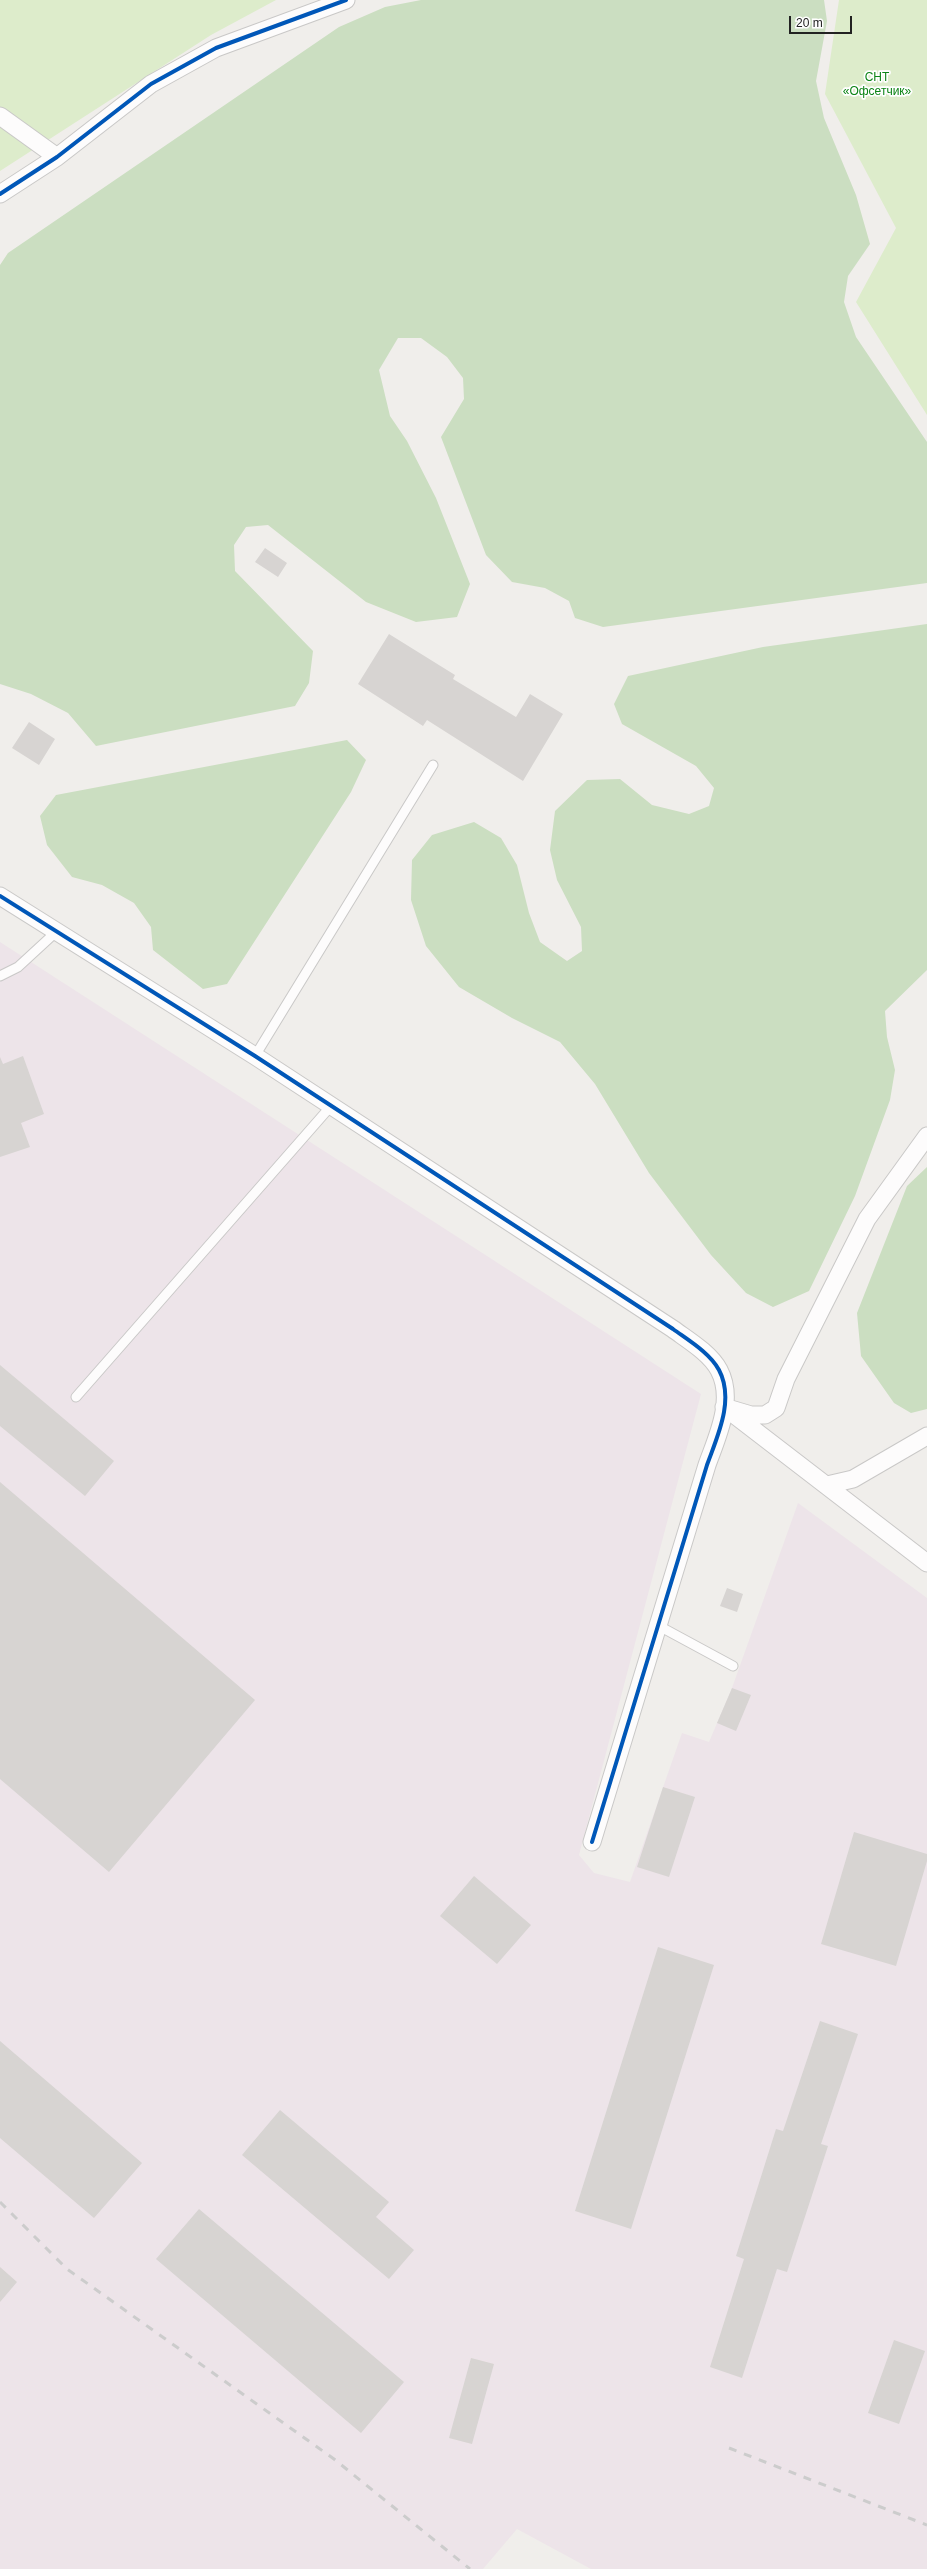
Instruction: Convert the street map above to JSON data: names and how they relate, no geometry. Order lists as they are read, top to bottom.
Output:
{
  "parks": ["СНТ «Офсетчик»"],
  "scale_bar": "20 m"
}
